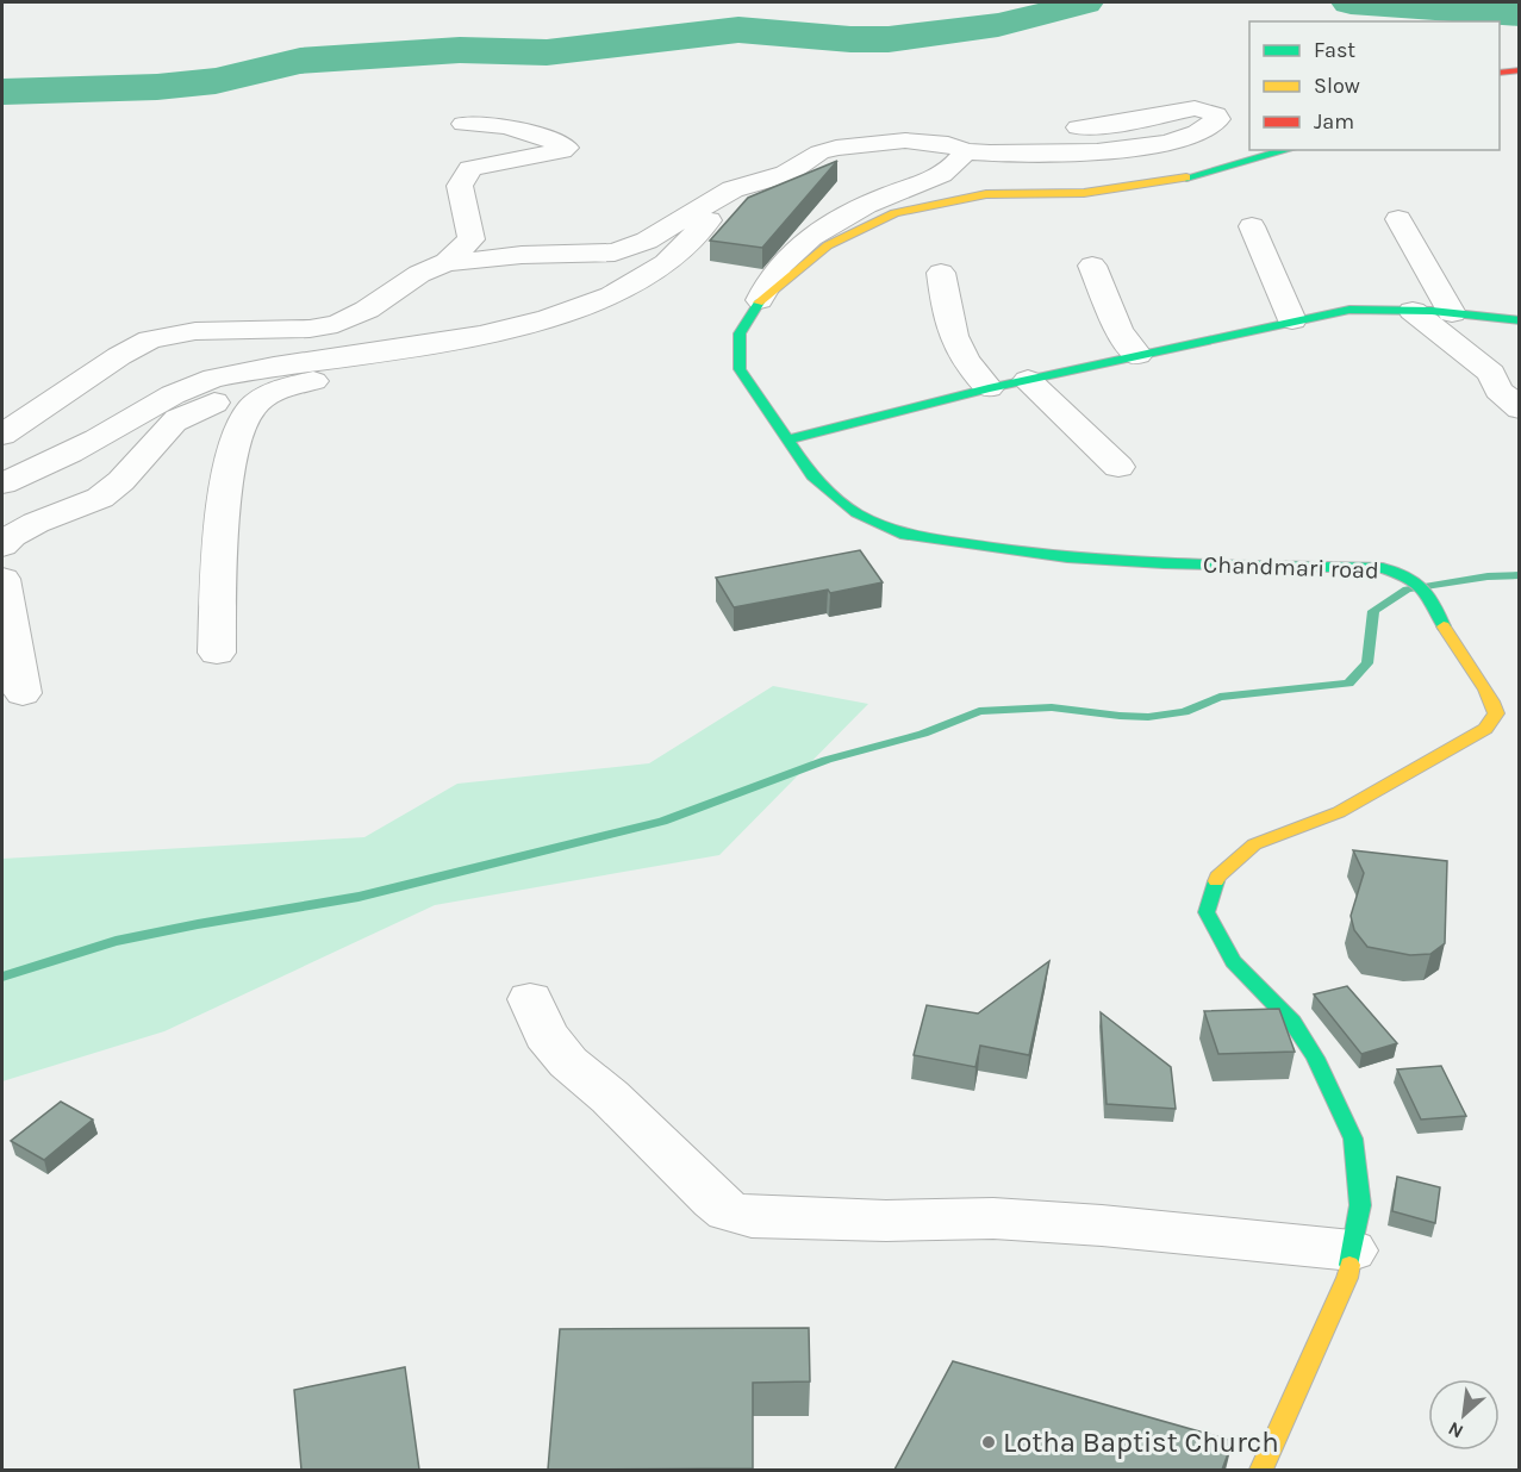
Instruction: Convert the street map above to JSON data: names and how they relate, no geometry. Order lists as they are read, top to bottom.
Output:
{
  "streets": {
    "main road": ["Chandmari road"]
  },
  "places": ["Lotha Baptist Church"],
  "legend": ["Fast", "Slow", "Jam"],
  "north": "bottom left"
}
